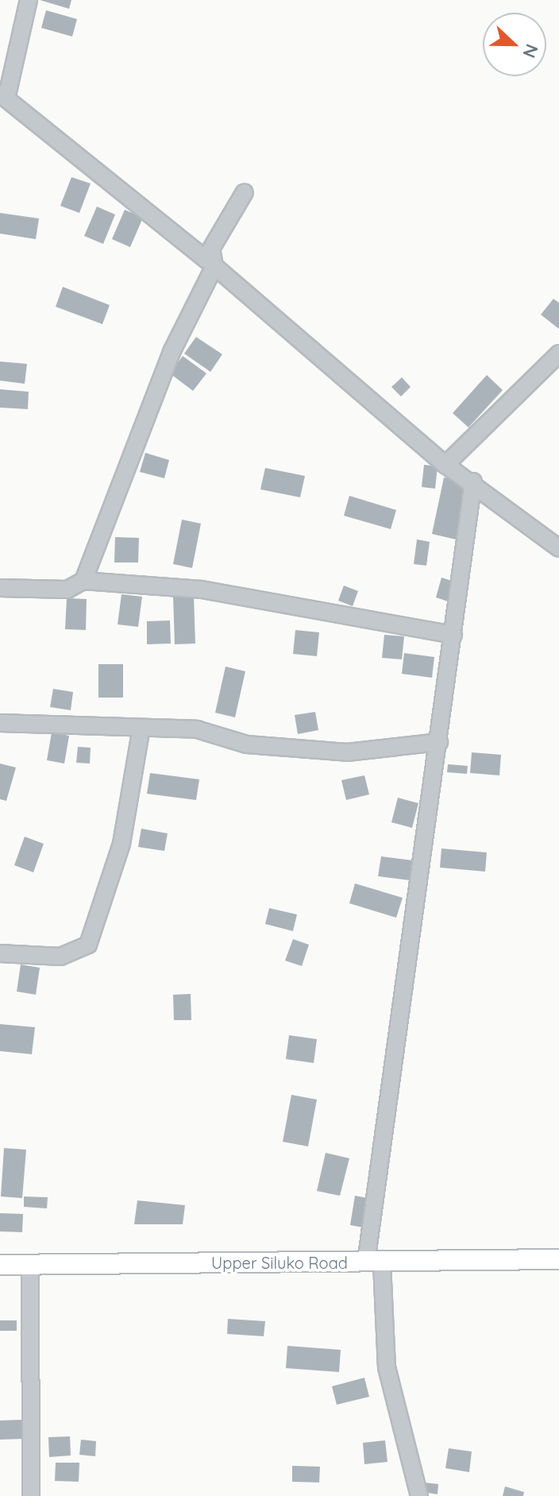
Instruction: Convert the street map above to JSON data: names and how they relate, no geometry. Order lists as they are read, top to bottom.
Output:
{
  "streets": {
    "main road": ["Upper Siluko Road"]
  },
  "north": "right"
}
